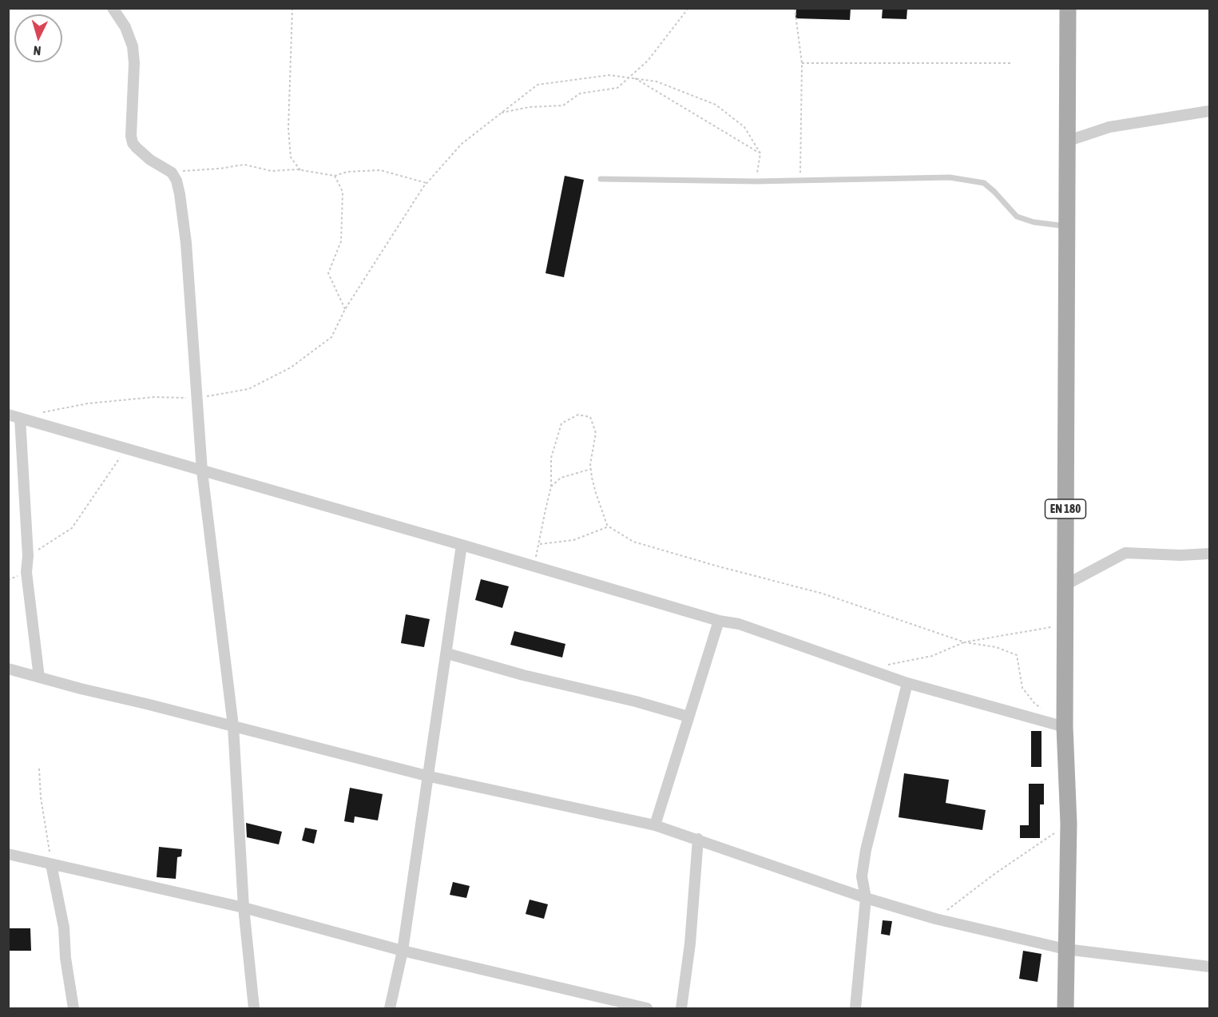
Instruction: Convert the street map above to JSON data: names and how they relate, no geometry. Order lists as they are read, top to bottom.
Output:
{
  "streets": {
    "main road": ["EN 180"]
  },
  "north": "bottom"
}
